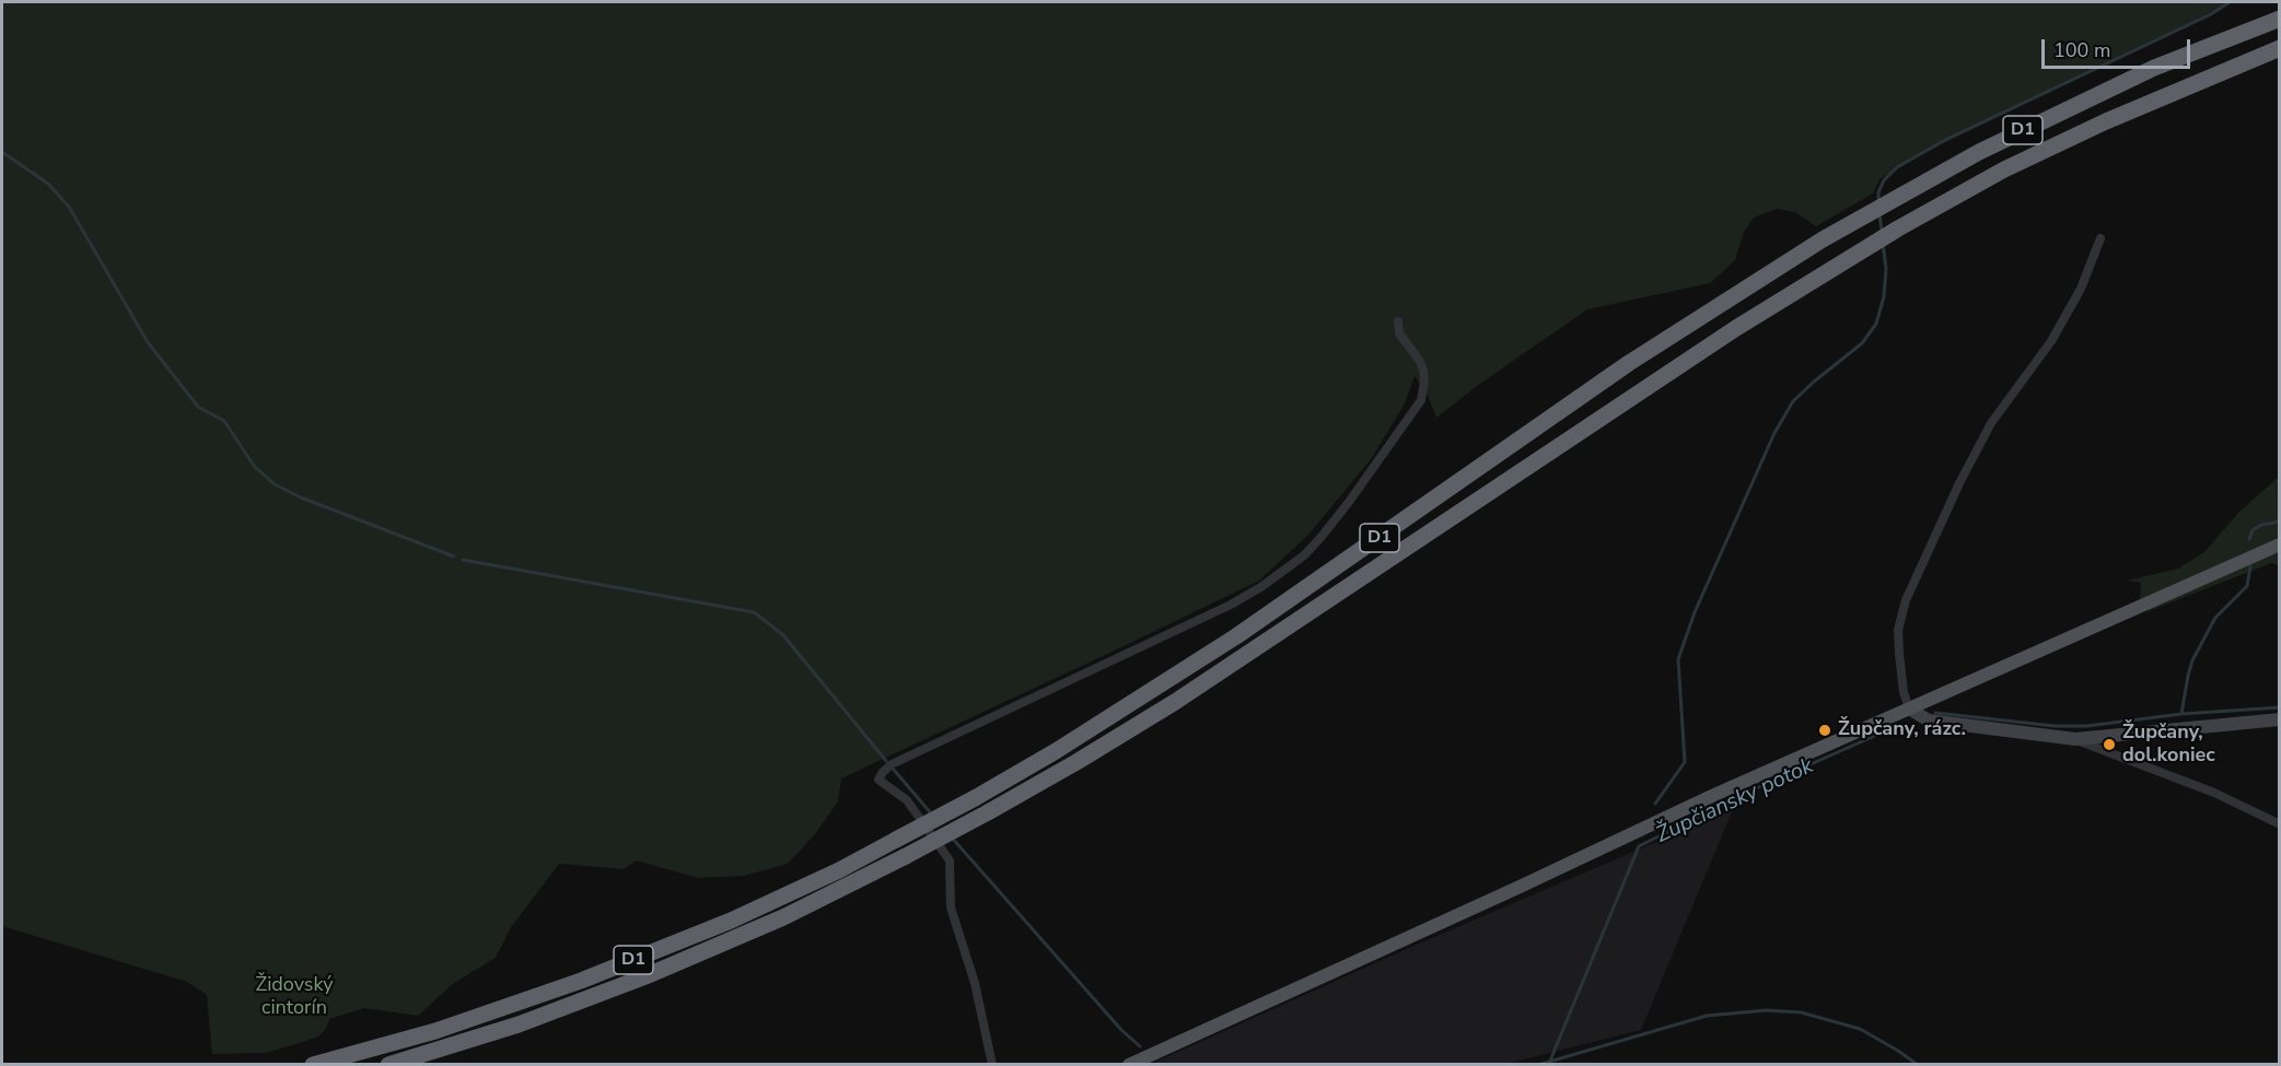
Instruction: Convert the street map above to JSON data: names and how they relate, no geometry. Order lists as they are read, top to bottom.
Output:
{
  "streets": {
    "highway": ["D1"]
  },
  "water": ["Župčiansky potok"],
  "parks": ["Židovský cintorín"],
  "places": ["Župčany, rázc.", "Župčany, dol.koniec"],
  "scale_bar": "100 m"
}
